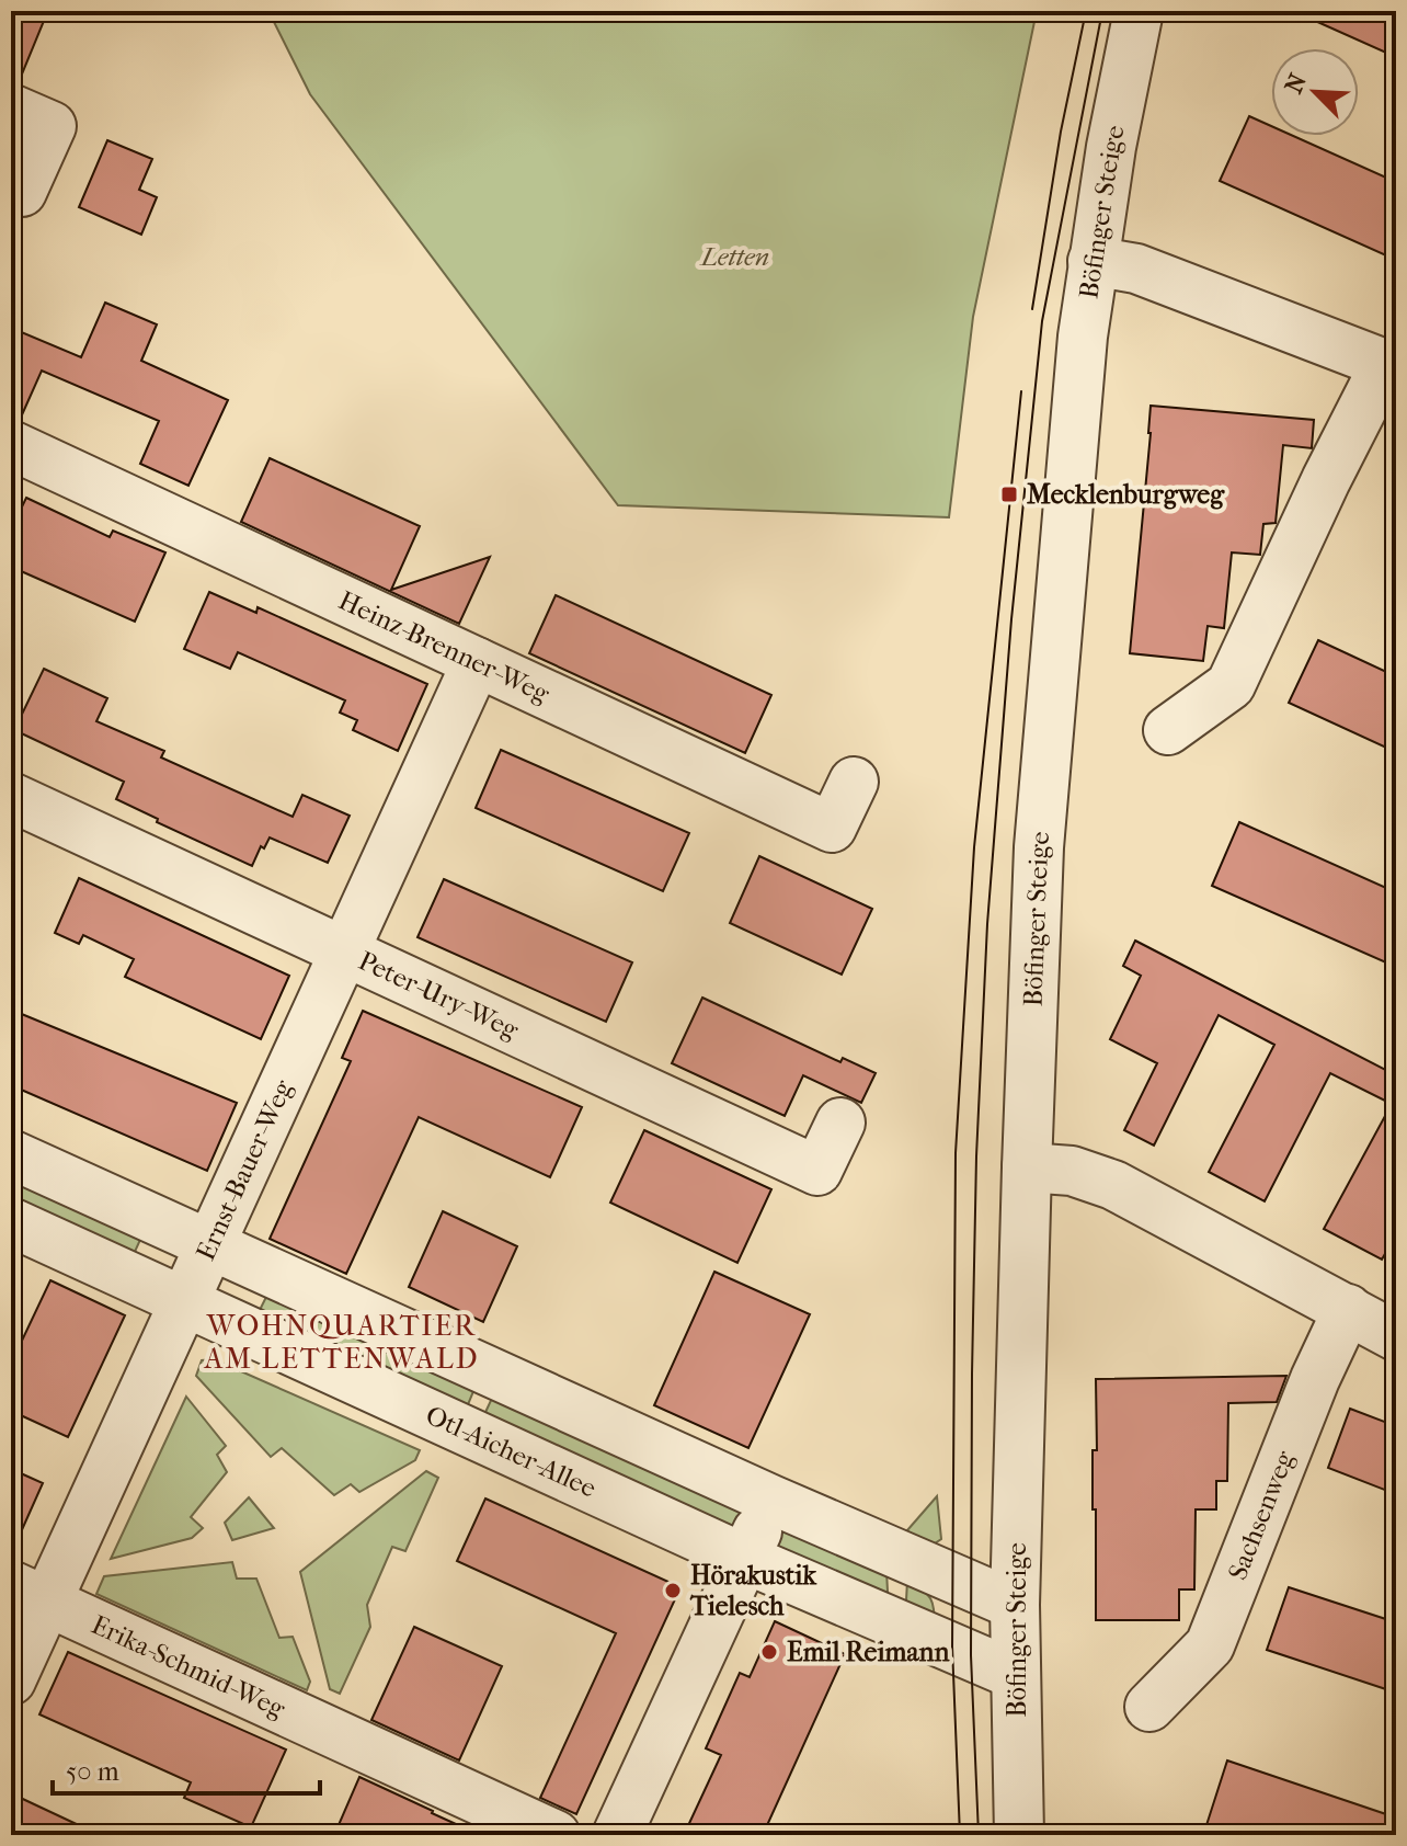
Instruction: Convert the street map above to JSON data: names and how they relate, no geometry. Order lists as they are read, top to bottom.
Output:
{
  "streets": {
    "street": [
      "Böfinger Steige",
      "Heinz-Brenner-Weg",
      "Peter-Ury-Weg",
      "Ernst-Bauer-Weg",
      "Otl-Aicher-Allee",
      "Sachsenweg",
      "Erika-Schmid-Weg"
    ]
  },
  "crossings": [
    ["Böfinger Steige", "Otl-Aicher-Allee"],
    ["Heinz-Brenner-Weg", "Ernst-Bauer-Weg"],
    ["Peter-Ury-Weg", "Ernst-Bauer-Weg"],
    ["Ernst-Bauer-Weg", "Otl-Aicher-Allee"],
    ["Ernst-Bauer-Weg", "Erika-Schmid-Weg"]
  ],
  "districts": ["WOHNQUARTIER AM LETTENWALD"],
  "parks": ["Letten"],
  "places": {
    "transit": ["Mecklenburgweg"],
    "other": ["Hörakustik Tielesch", "Emil Reimann"]
  },
  "scale_bar": "50 m",
  "north": "top left"
}
